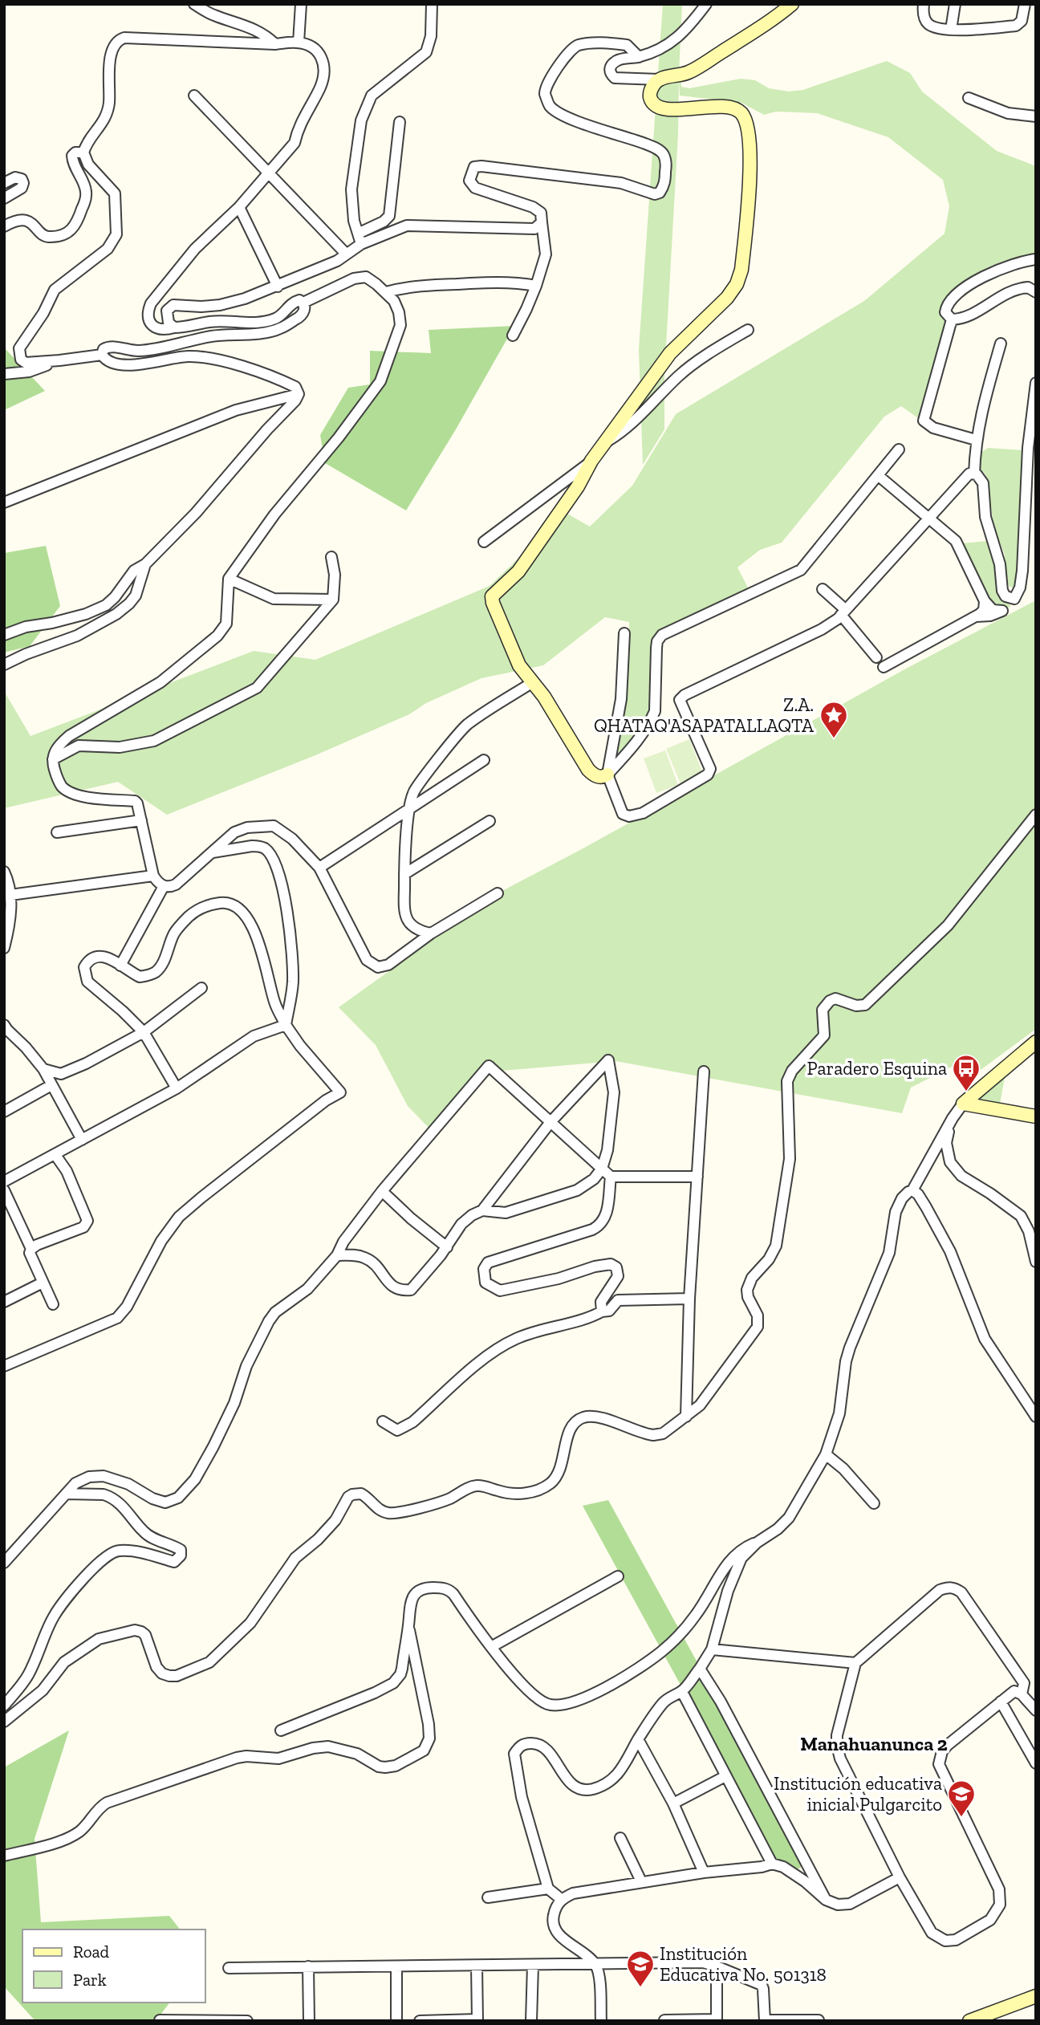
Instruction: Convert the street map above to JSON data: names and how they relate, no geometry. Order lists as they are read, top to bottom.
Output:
{
  "districts": ["Manahuanunca 2"],
  "places": {
    "place": ["Z.A. QHATAQ'ASAPATALLAQTA"],
    "bus stop": ["Paradero Esquina"],
    "school or university": ["Institución educativa inicial Pulgarcito", "Institución Educativa No. 501318"]
  },
  "legend": ["Road", "Park"]
}
